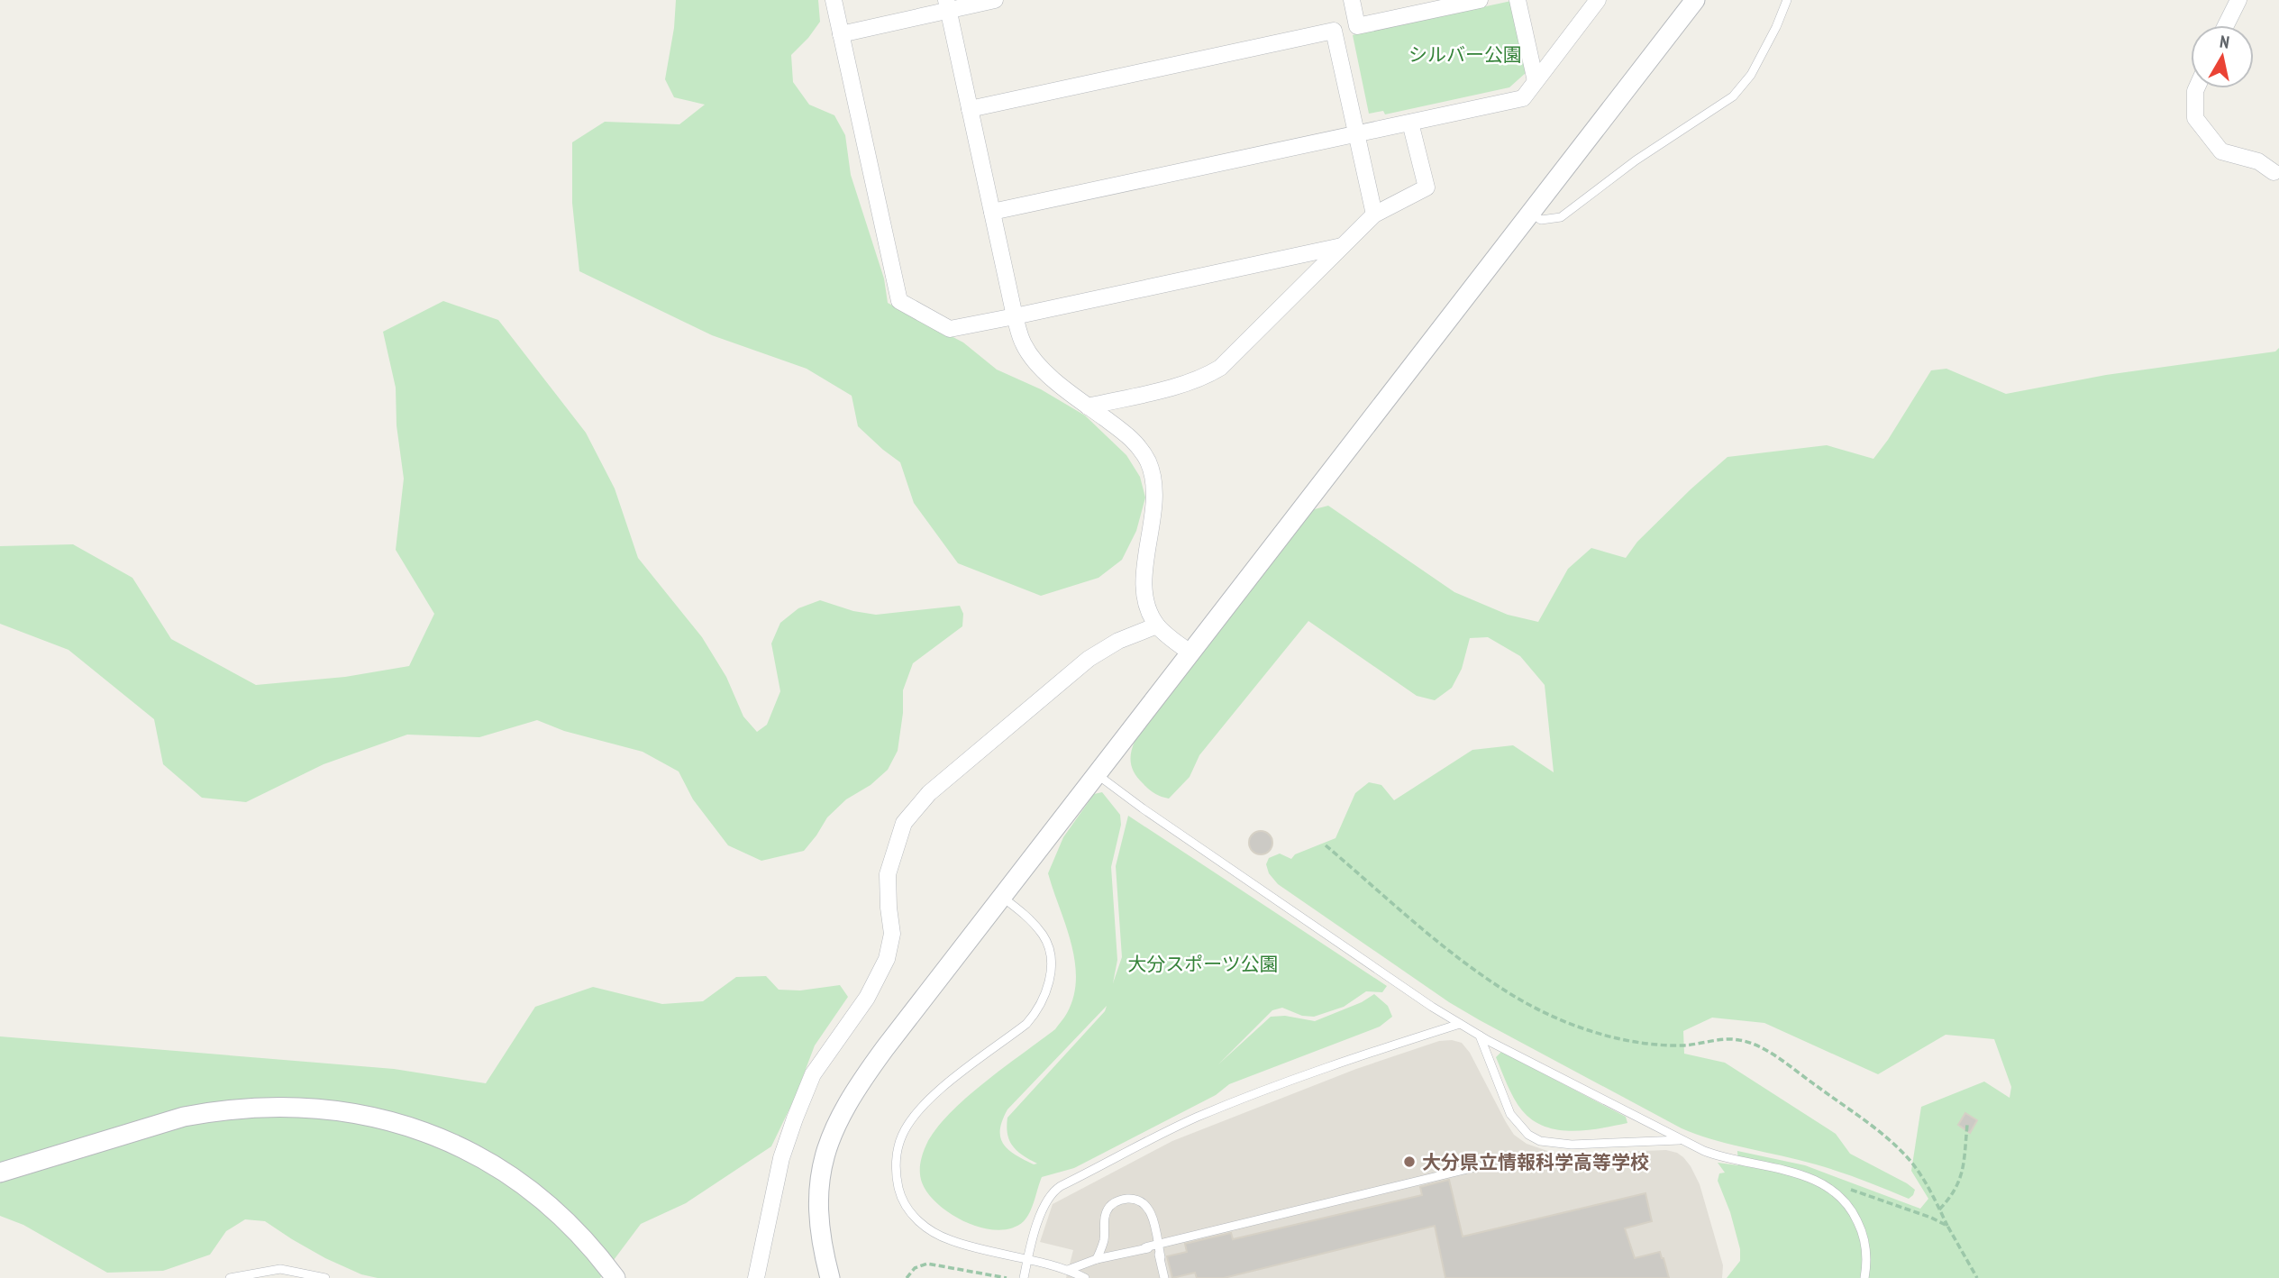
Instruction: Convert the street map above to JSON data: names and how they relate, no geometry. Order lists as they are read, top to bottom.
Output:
{
  "parks": ["シルバー公園", "大分スポーツ公園"],
  "places": ["大分県立情報科学高等学校"],
  "north": "top"
}
